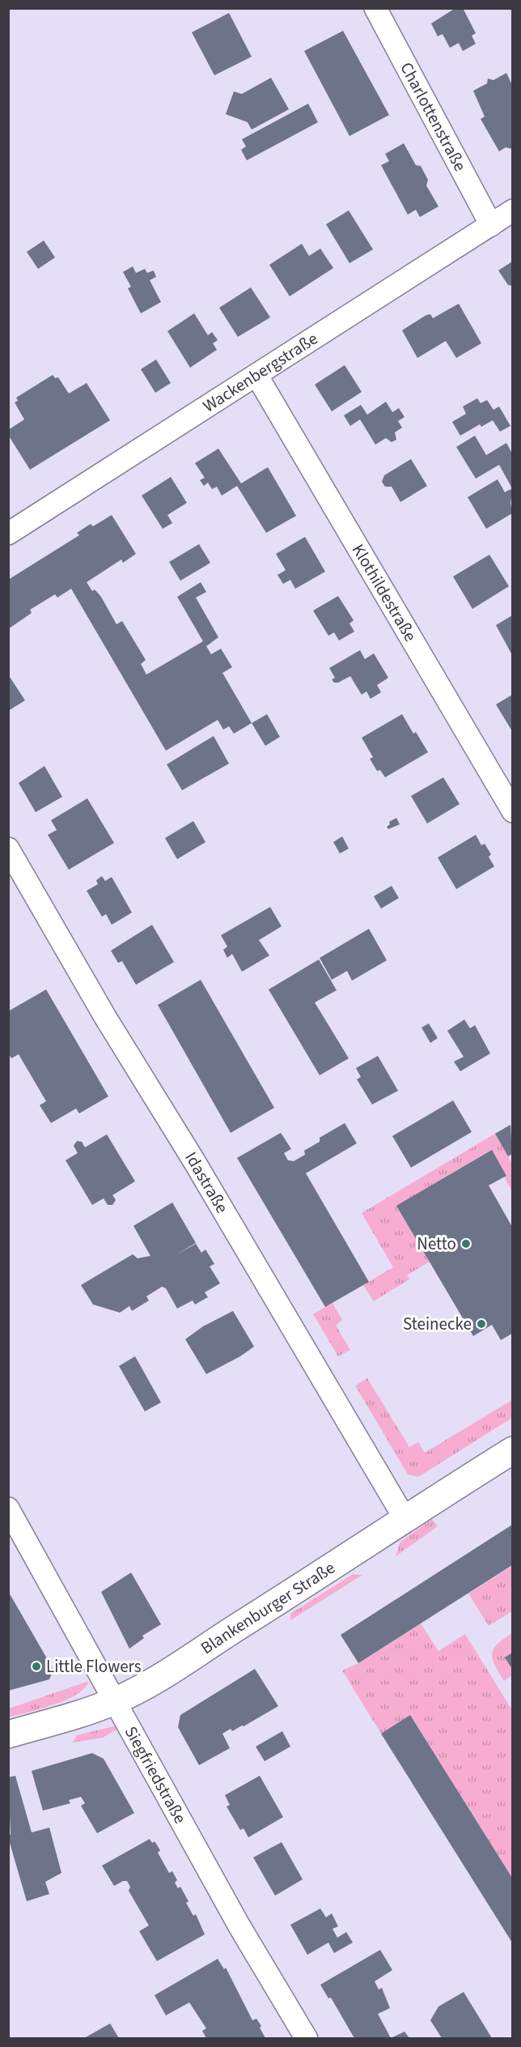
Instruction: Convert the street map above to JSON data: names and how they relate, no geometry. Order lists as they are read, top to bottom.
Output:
{
  "streets": {
    "main road": ["Blankenburger Straße"],
    "street": [
      "Charlottenstraße",
      "Wackenbergstraße",
      "Klothildestraße",
      "Idastraße",
      "Siegfriedstraße"
    ]
  },
  "crossings": [
    ["Charlottenstraße", "Wackenbergstraße"],
    ["Wackenbergstraße", "Klothildestraße"],
    ["Idastraße", "Blankenburger Straße"],
    ["Blankenburger Straße", "Siegfriedstraße"]
  ],
  "places": ["Netto", "Steinecke", "Little Flowers"]
}
